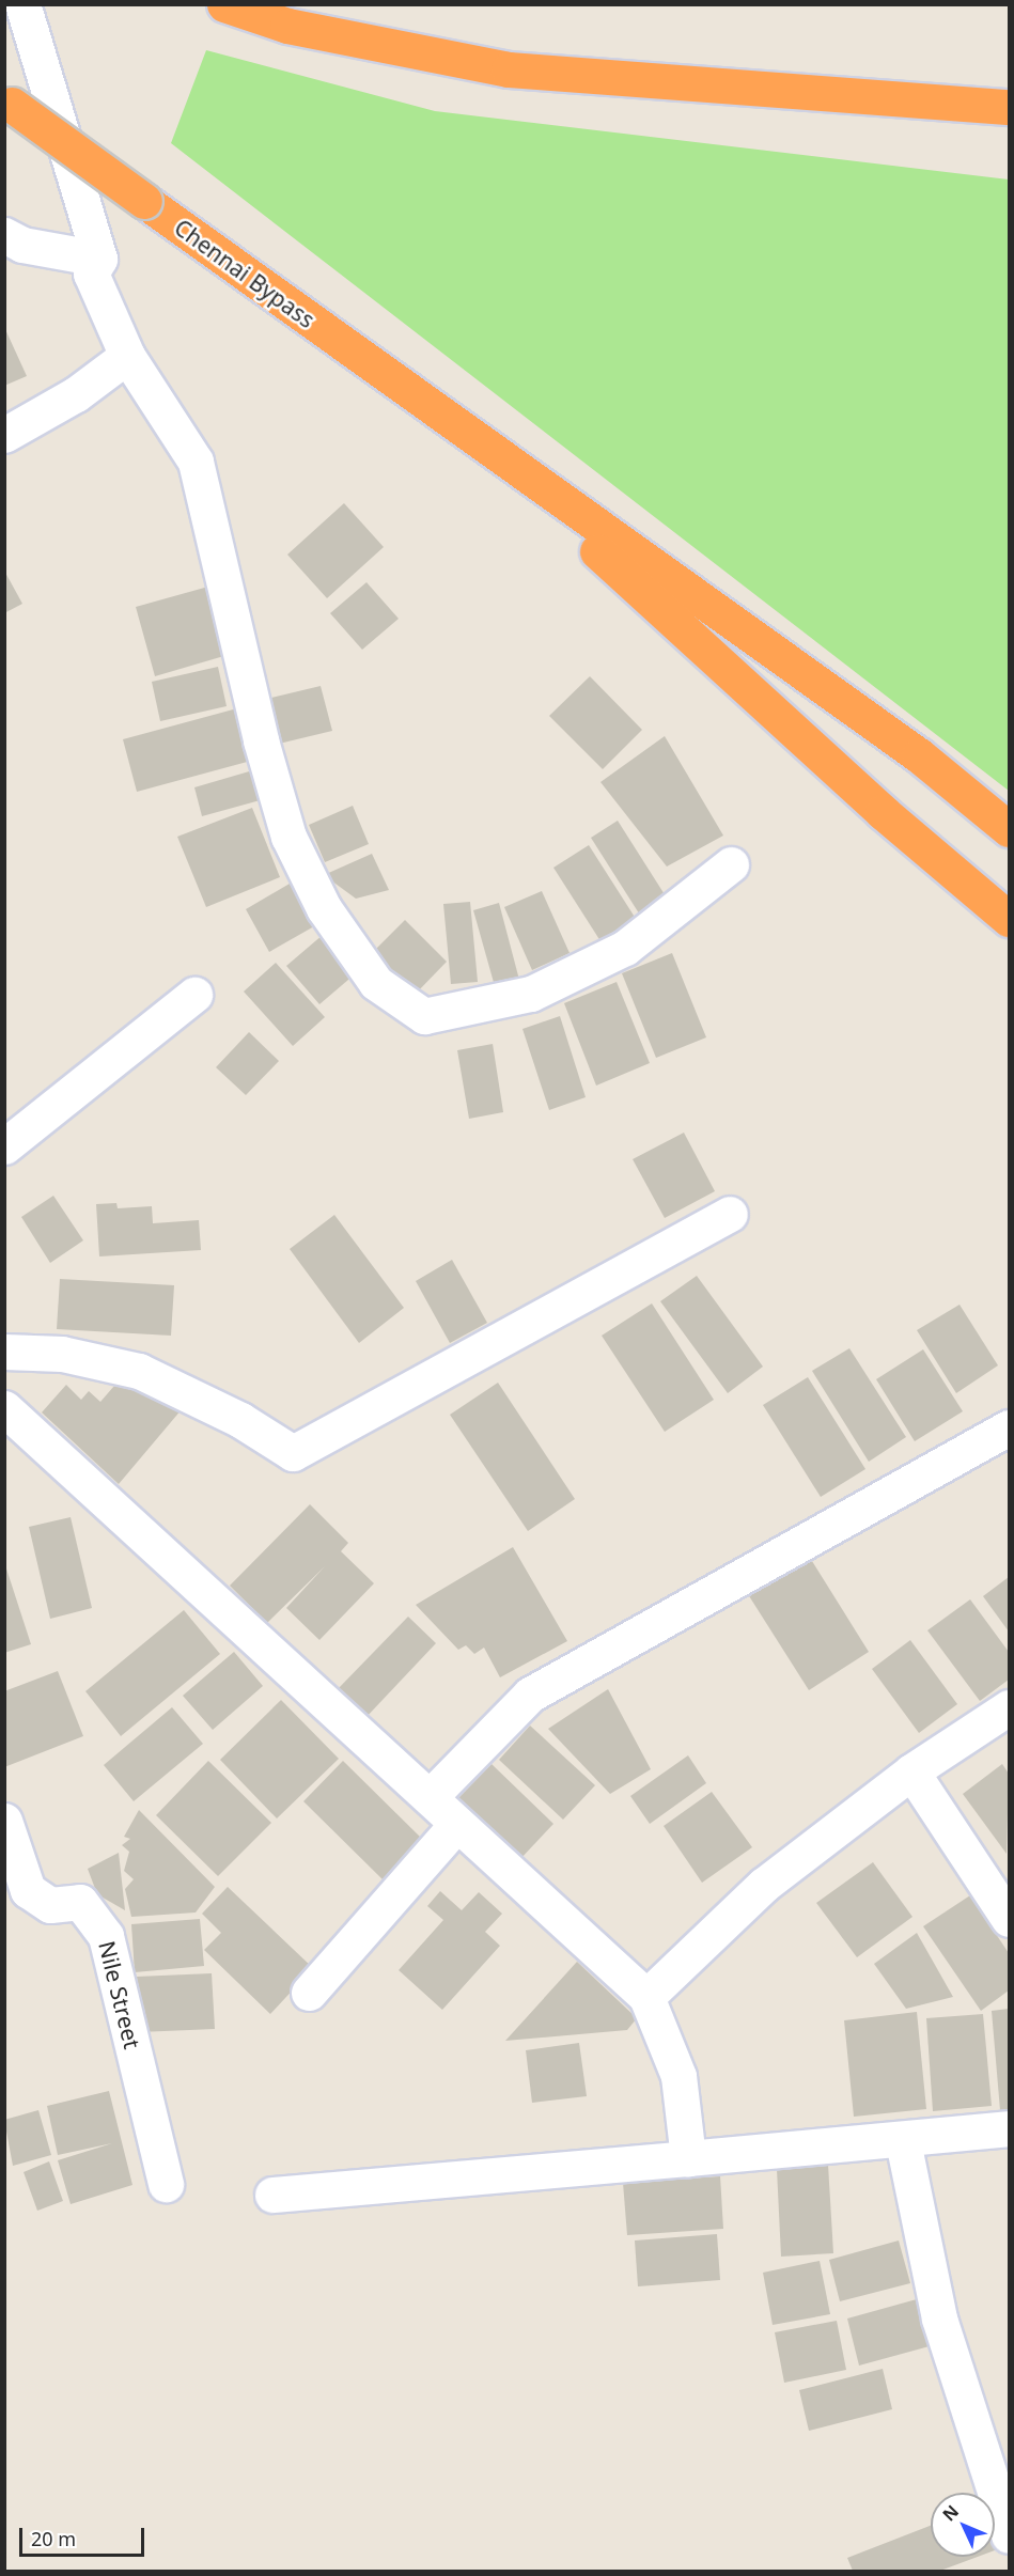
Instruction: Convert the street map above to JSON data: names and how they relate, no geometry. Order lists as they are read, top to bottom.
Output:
{
  "streets": {
    "highway": ["Chennai Bypass"],
    "street": ["Nile Street"]
  },
  "scale_bar": "20 m",
  "north": "top left"
}
